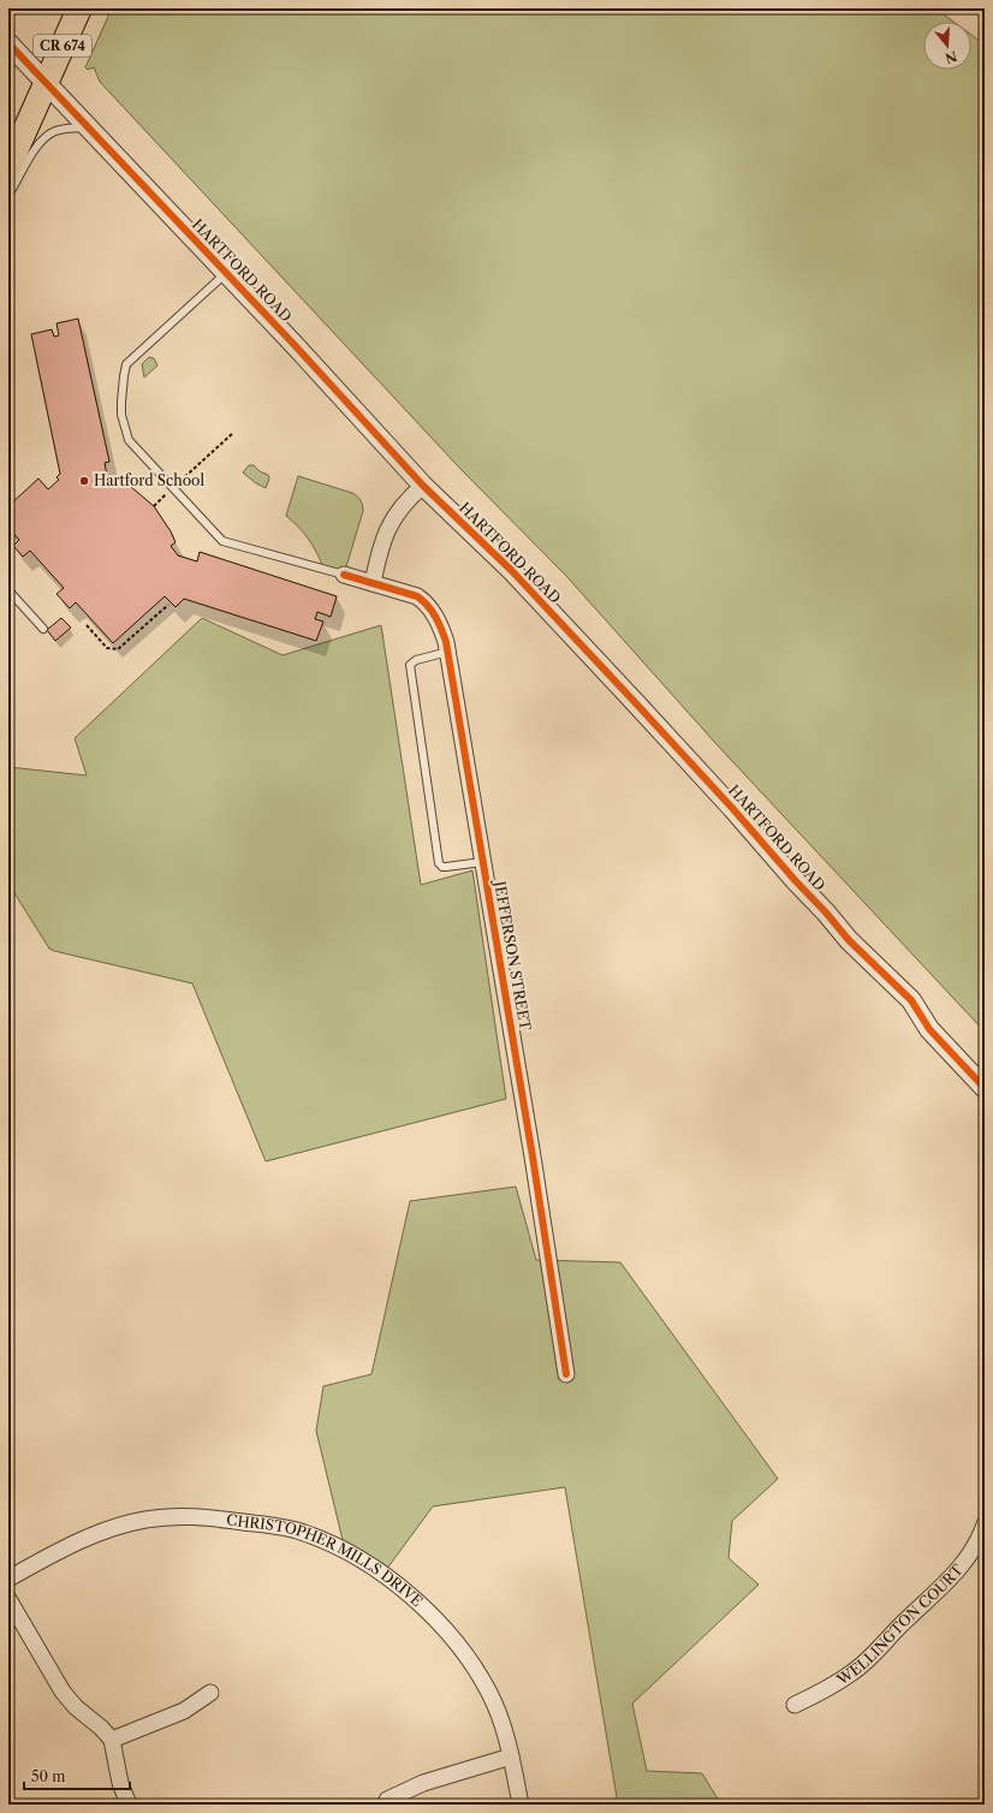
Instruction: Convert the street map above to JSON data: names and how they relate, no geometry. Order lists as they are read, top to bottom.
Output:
{
  "streets": {
    "main road": ["CR 674"],
    "street": [
      "HARTFORD ROAD",
      "JEFFERSON STREET",
      "CHRISTOPHER MILLS DRIVE",
      "WELLINGTON COURT"
    ]
  },
  "crossings": [
    ["CR 674", "HARTFORD ROAD"]
  ],
  "places": ["Hartford School"],
  "scale_bar": "50 m",
  "north": "bottom"
}
